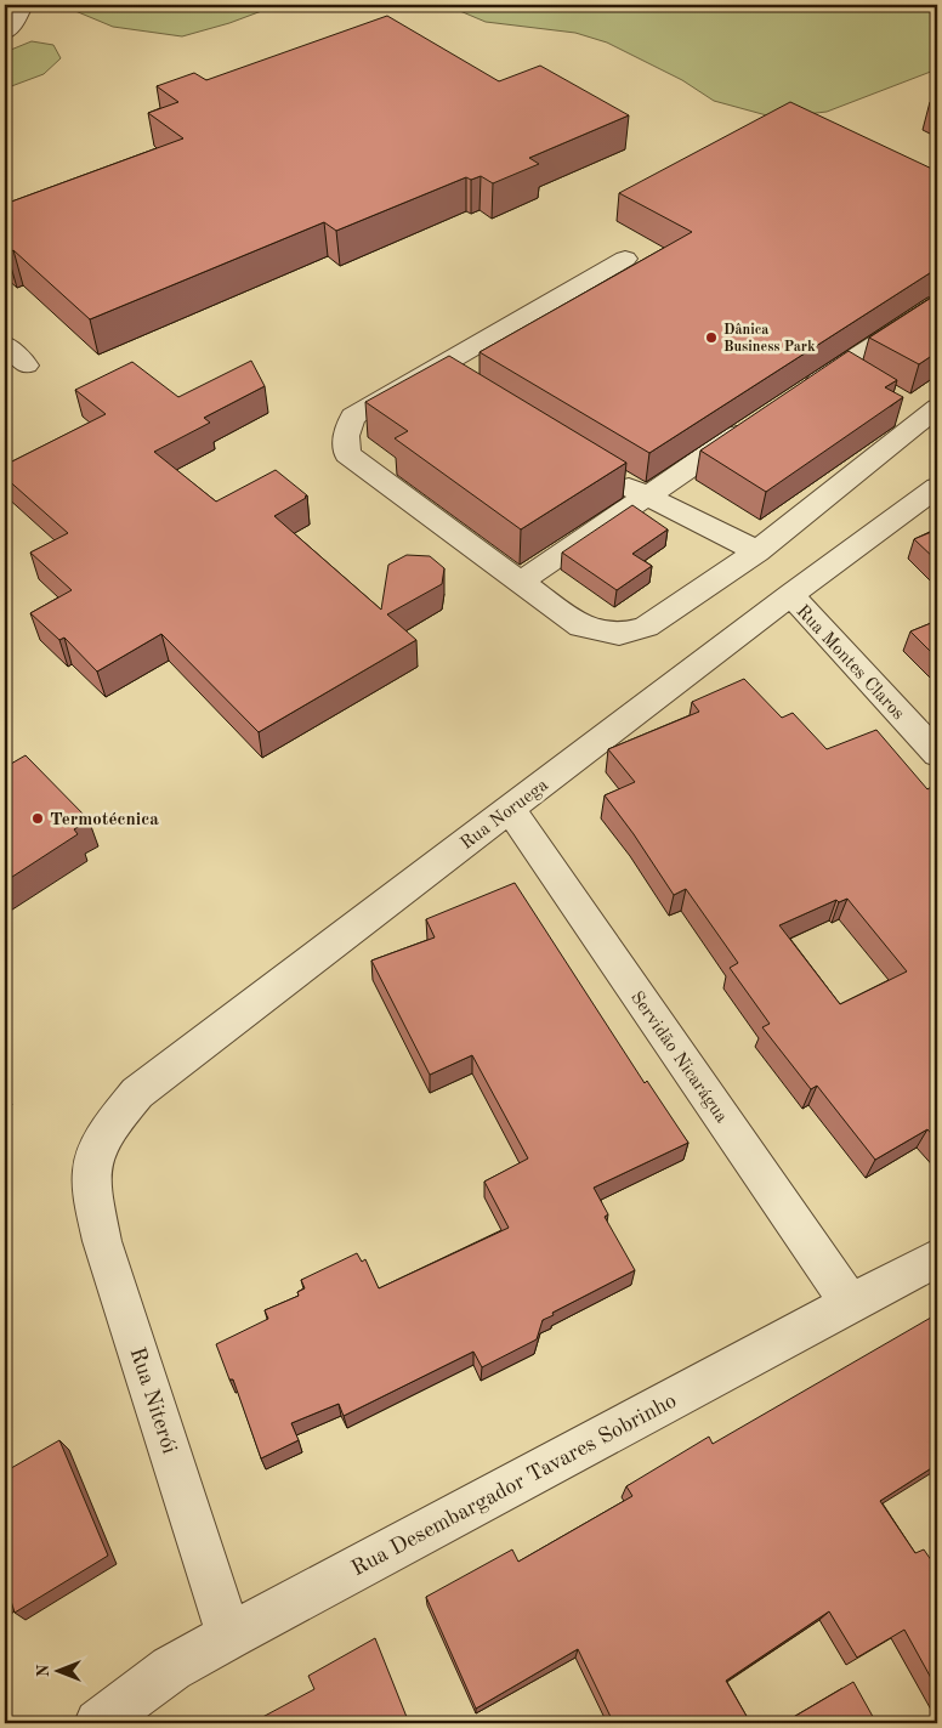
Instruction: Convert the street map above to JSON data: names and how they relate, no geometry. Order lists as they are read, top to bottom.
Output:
{
  "streets": {
    "street": [
      "Rua Montes Claros",
      "Rua Noruega",
      "Servidão Nicarágua",
      "Rua Niterói",
      "Rua Desembargador Tavares Sobrinho"
    ]
  },
  "crossings": [
    ["Rua Montes Claros", "Rua Noruega"],
    ["Rua Noruega", "Servidão Nicarágua"],
    ["Rua Noruega", "Rua Niterói"],
    ["Servidão Nicarágua", "Rua Desembargador Tavares Sobrinho"],
    ["Rua Niterói", "Rua Desembargador Tavares Sobrinho"]
  ],
  "places": ["Dânica Business Park", "Termotécnica"],
  "north": "left"
}
